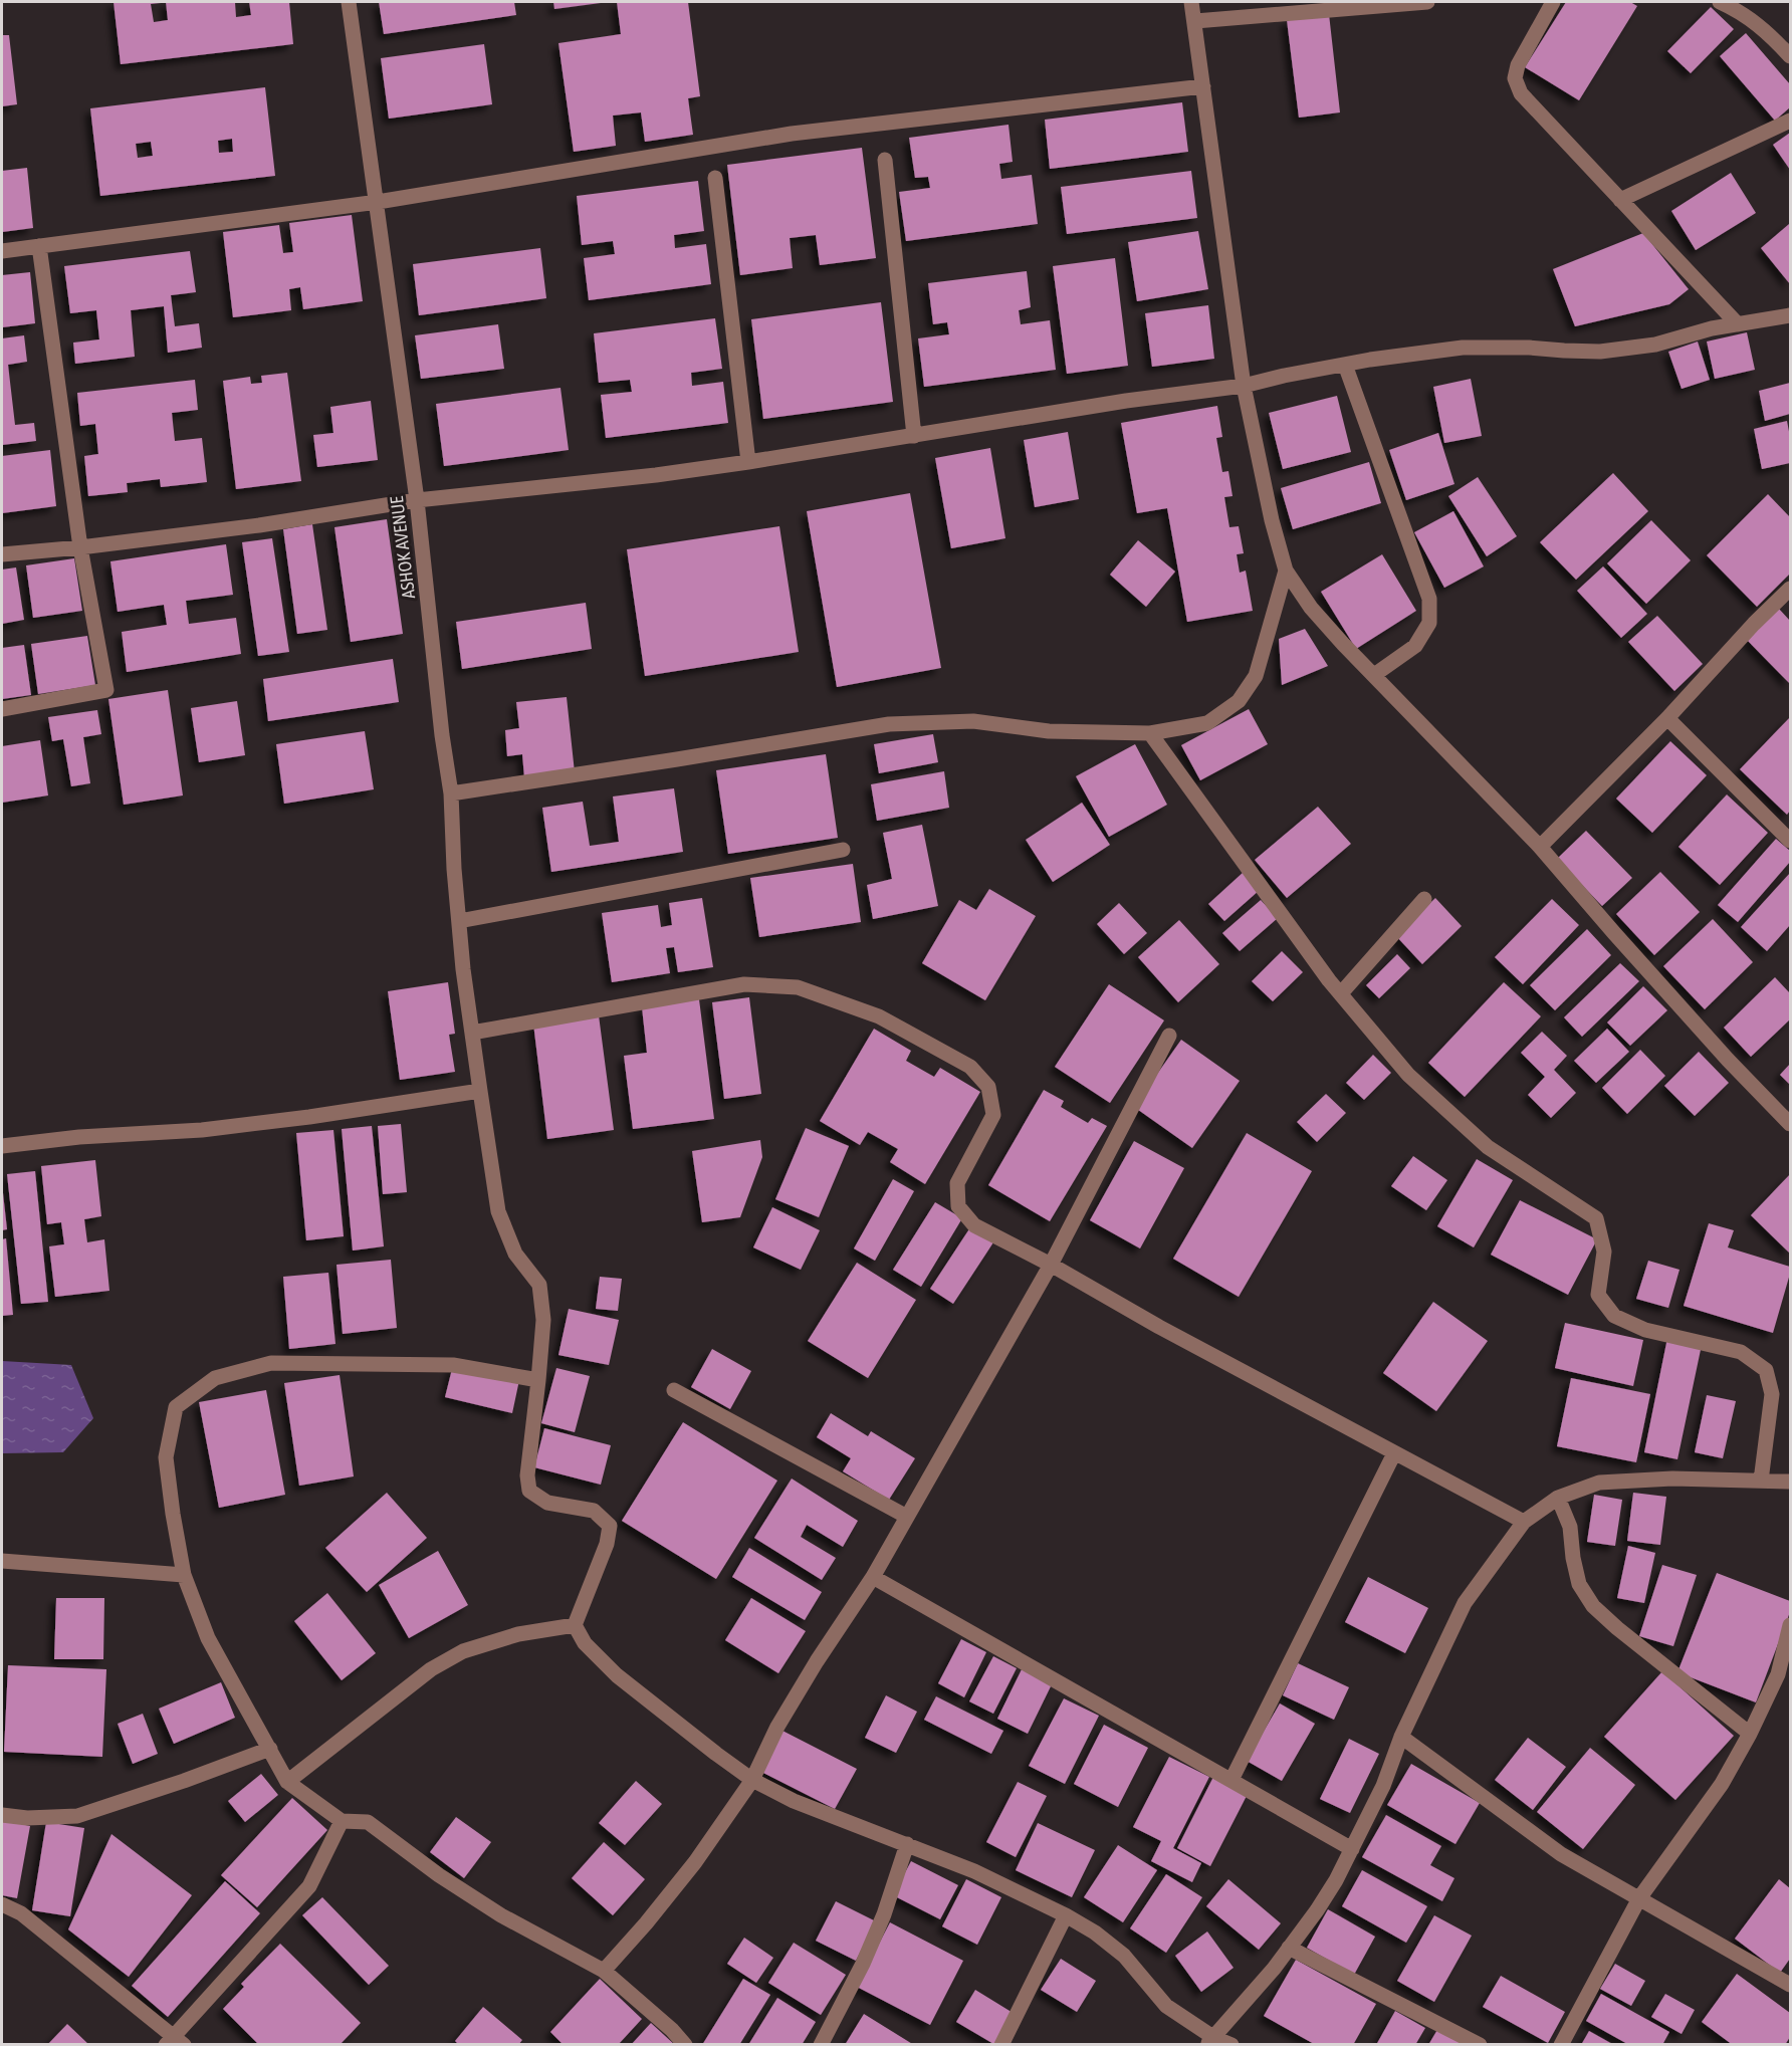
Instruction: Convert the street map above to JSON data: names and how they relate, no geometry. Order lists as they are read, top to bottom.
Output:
{
  "streets": {
    "street": ["ASHOK AVENUE"]
  }
}
